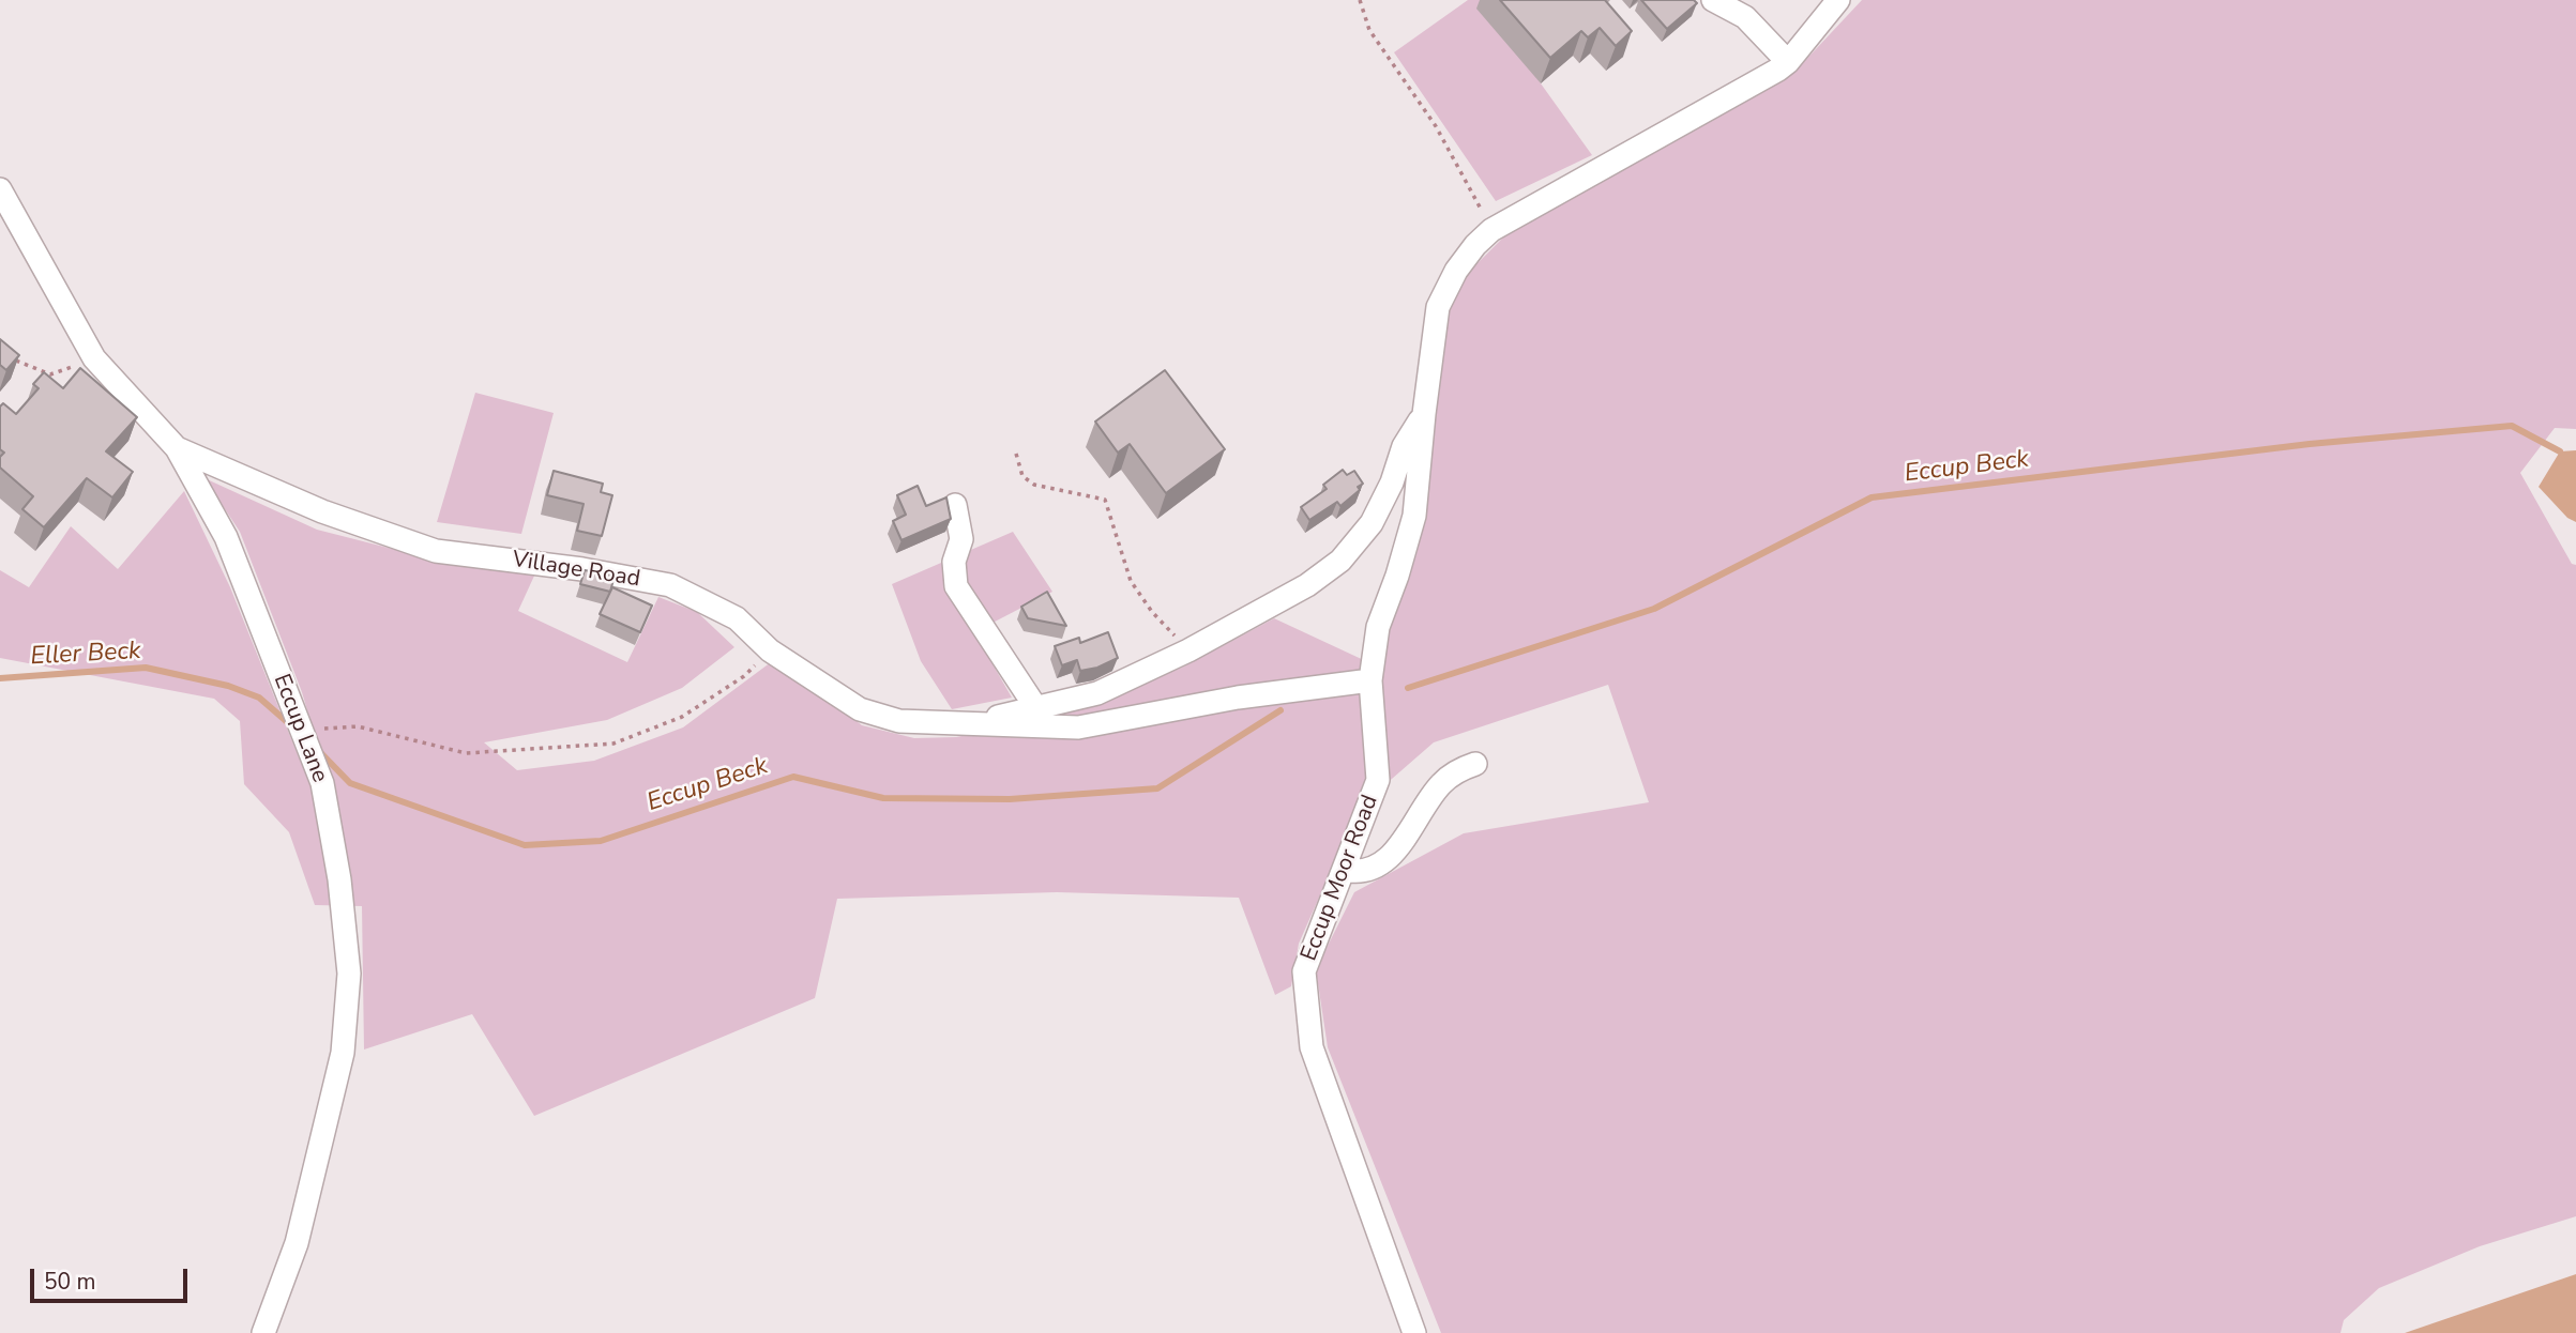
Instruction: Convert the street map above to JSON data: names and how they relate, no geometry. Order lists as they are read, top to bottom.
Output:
{
  "streets": {
    "street": ["Village Road", "Eccup Lane", "Eccup Moor Road"]
  },
  "crossings": [
    ["Village Road", "Eccup Lane"]
  ],
  "water": ["Eccup Beck", "Eller Beck"],
  "scale_bar": "50 m"
}
